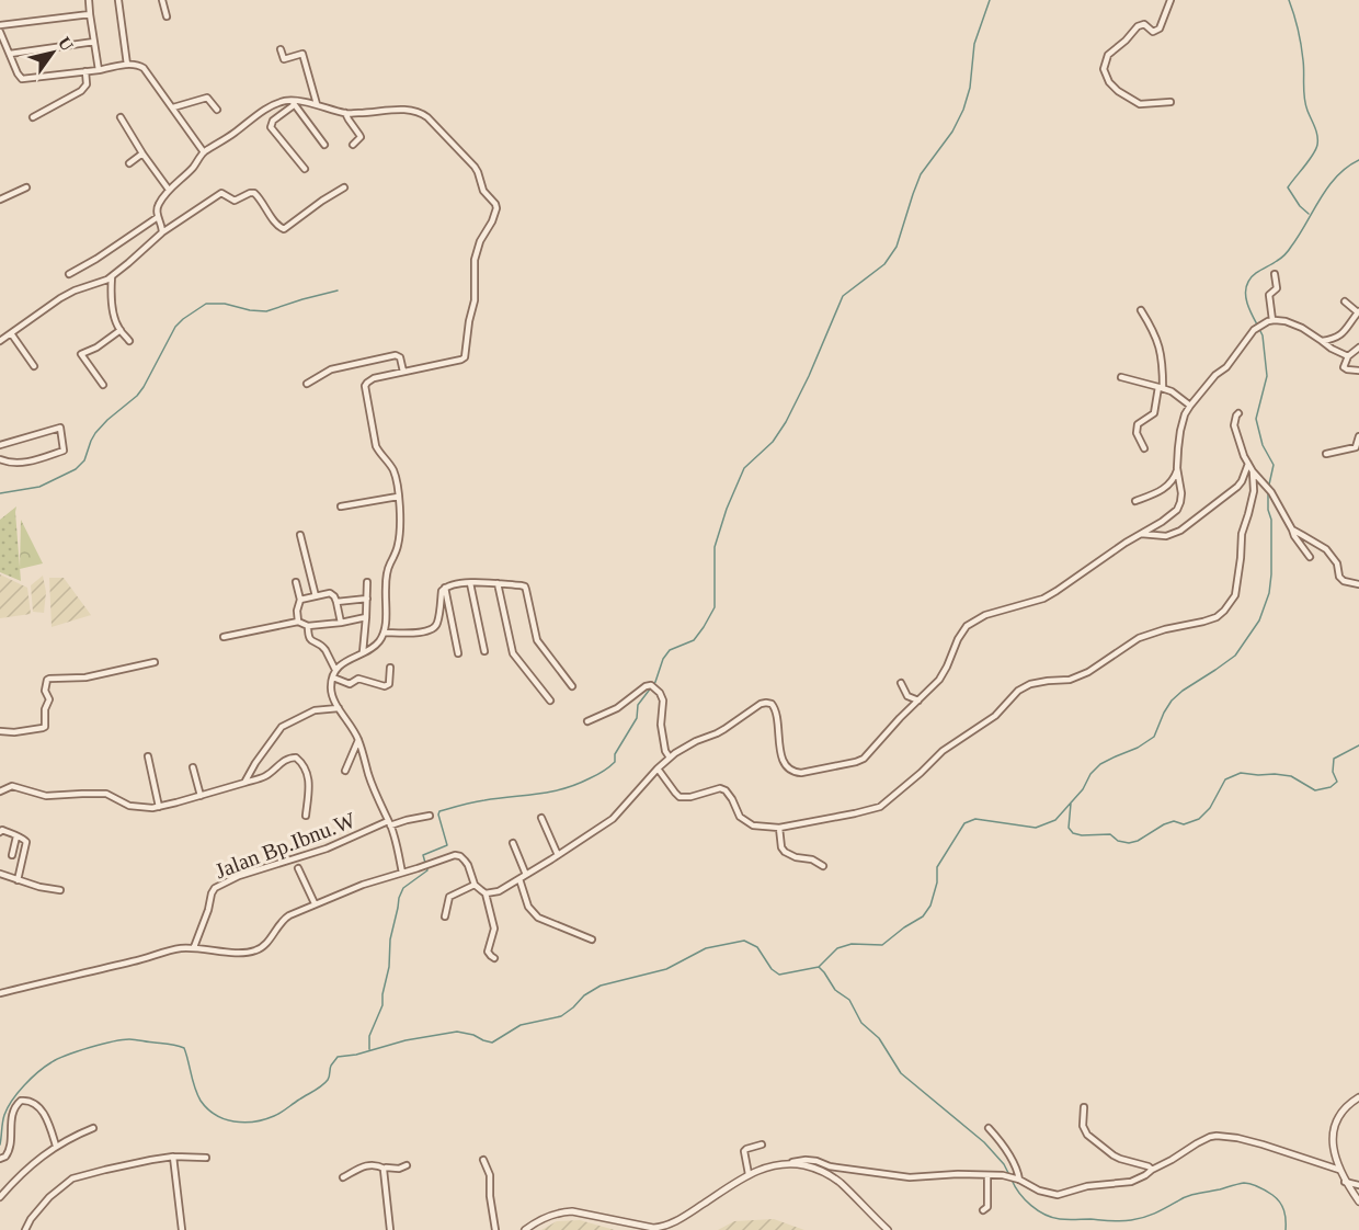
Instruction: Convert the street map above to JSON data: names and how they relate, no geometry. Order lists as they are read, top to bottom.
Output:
{
  "streets": {
    "street": ["Jalan Bp.Ibnu.W"]
  },
  "north": "top right"
}
